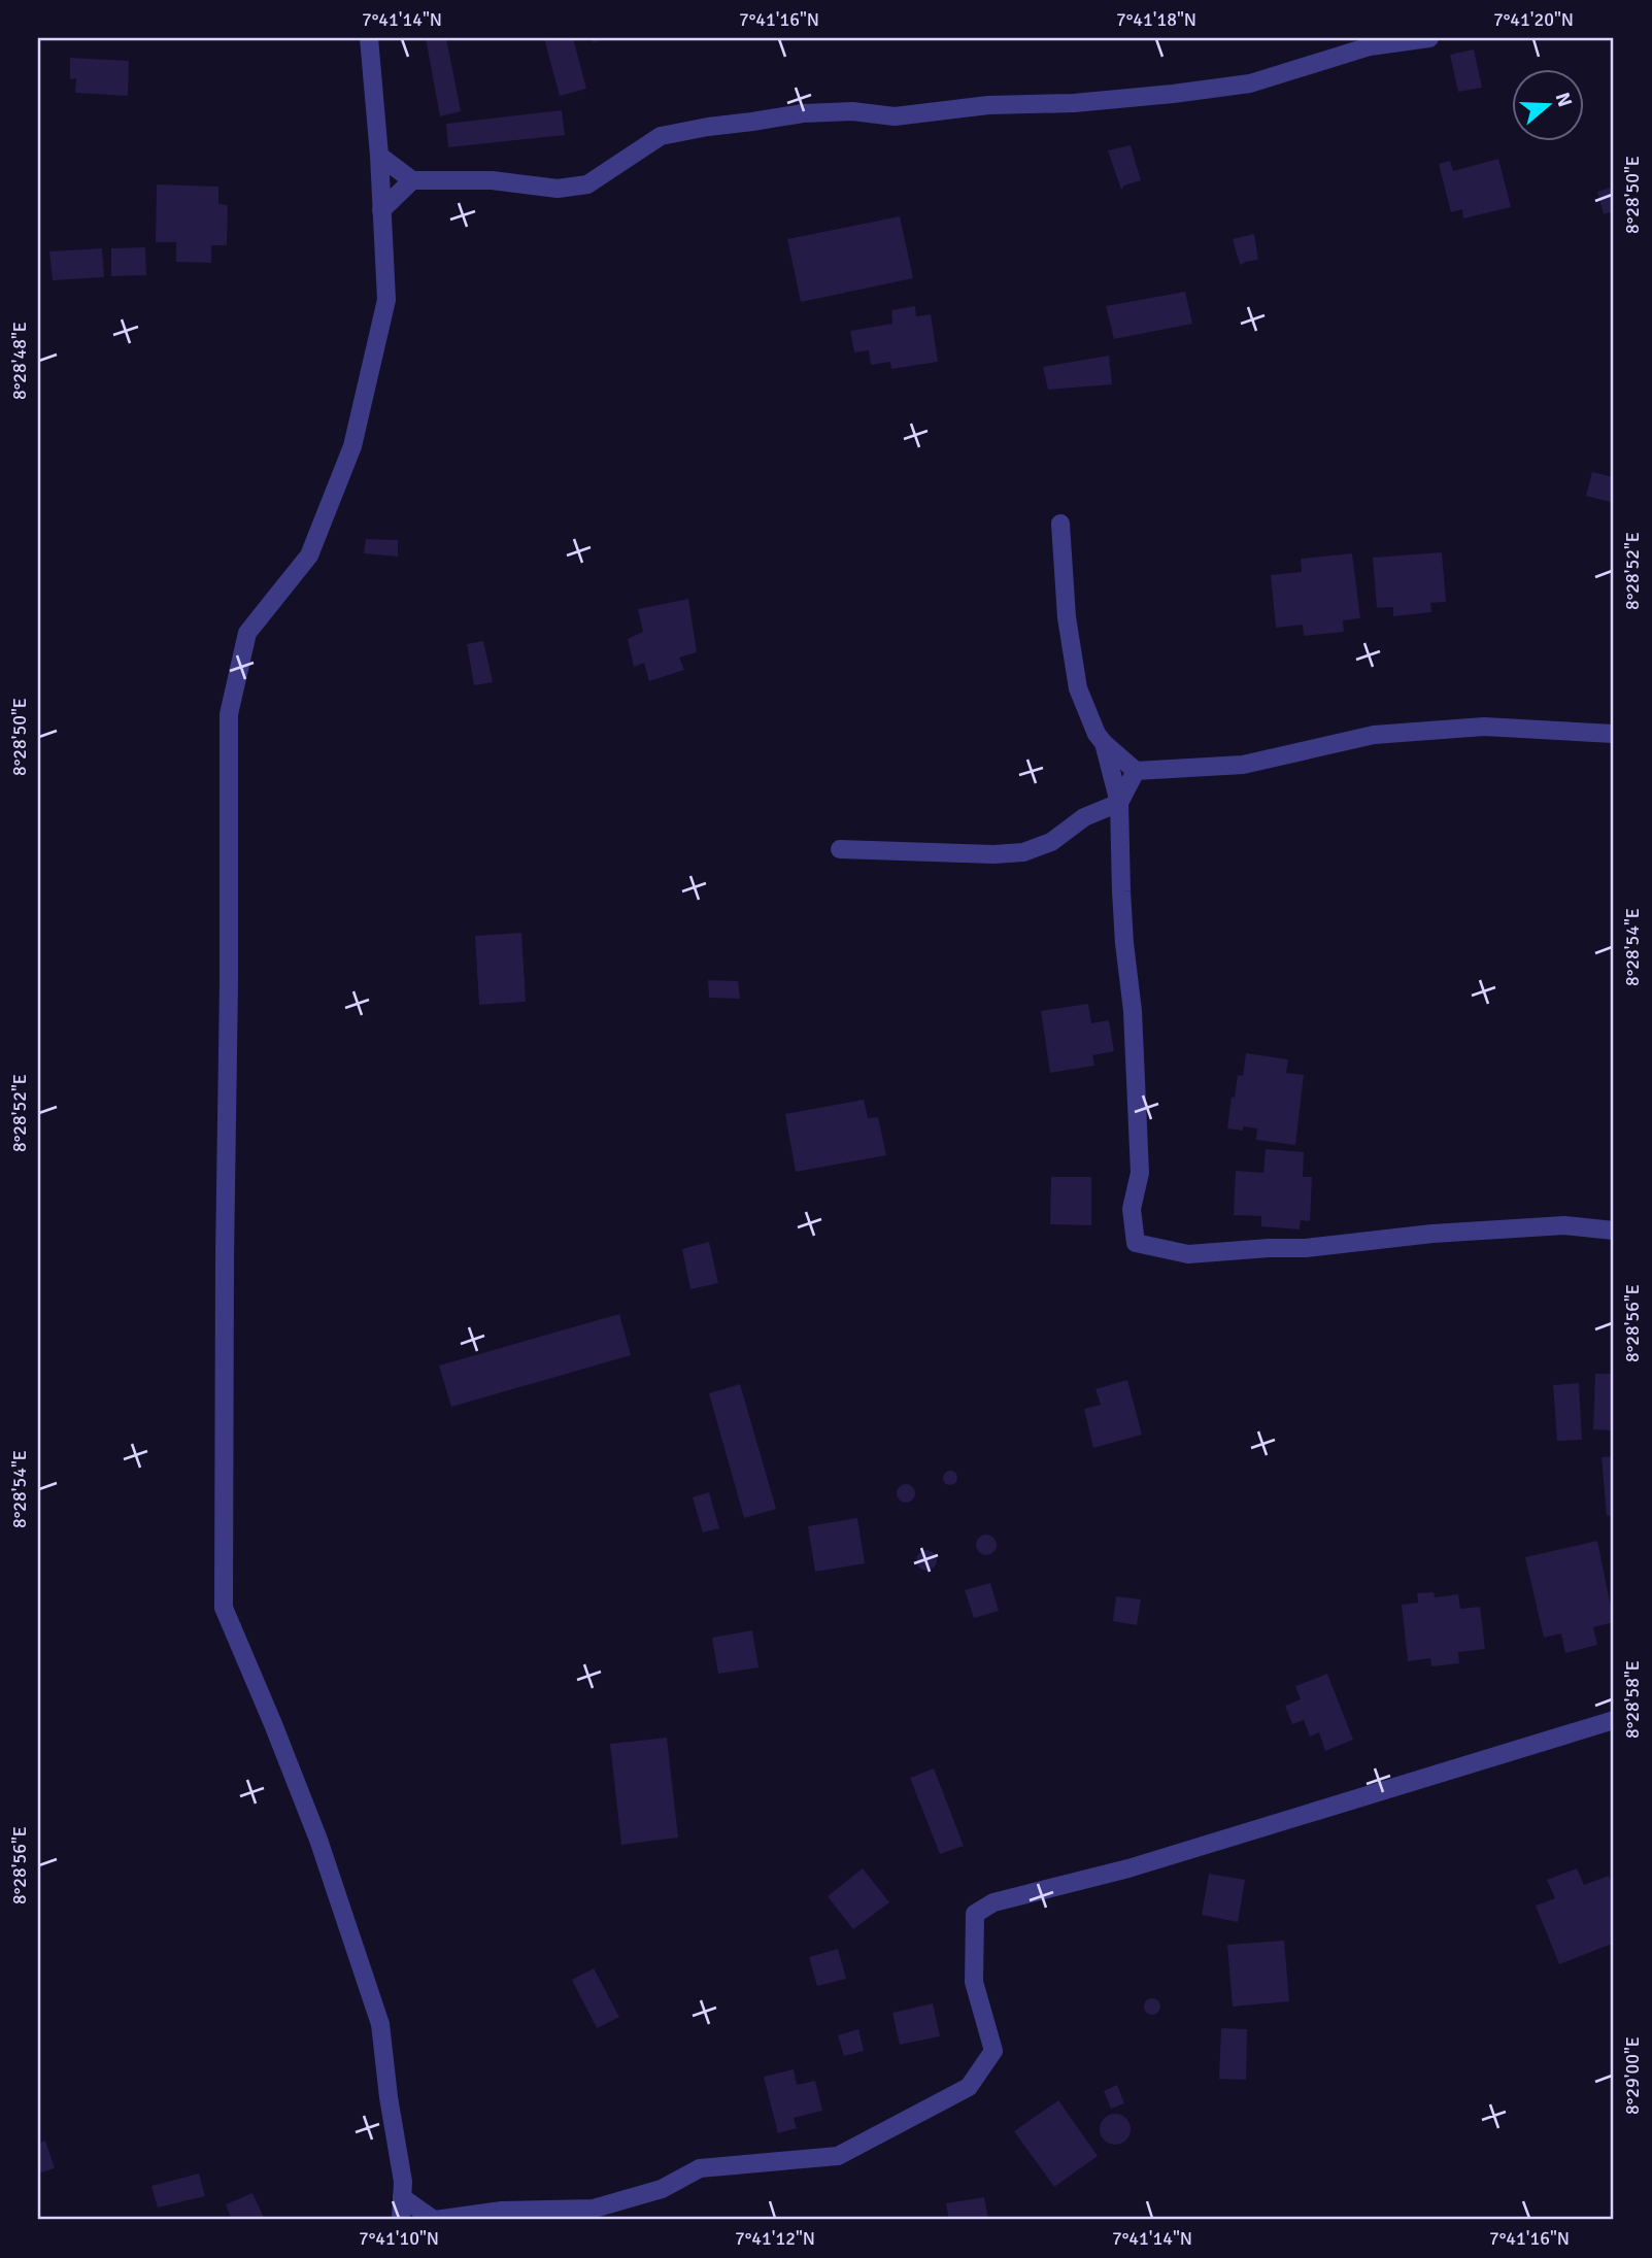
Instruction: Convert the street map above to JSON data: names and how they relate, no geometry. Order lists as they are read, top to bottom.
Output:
{
  "north": "right",
  "coordinates": [
    "7°41'14\"N",
    "7°41'16\"N",
    "7°41'18\"N",
    "7°41'20\"N",
    "8°28'50\"E",
    "8°28'48\"E",
    "8°28'52\"E",
    "8°28'54\"E",
    "8°28'56\"E",
    "8°28'58\"E",
    "8°29'00\"E",
    "7°41'10\"N",
    "7°41'12\"N"
  ]
}
